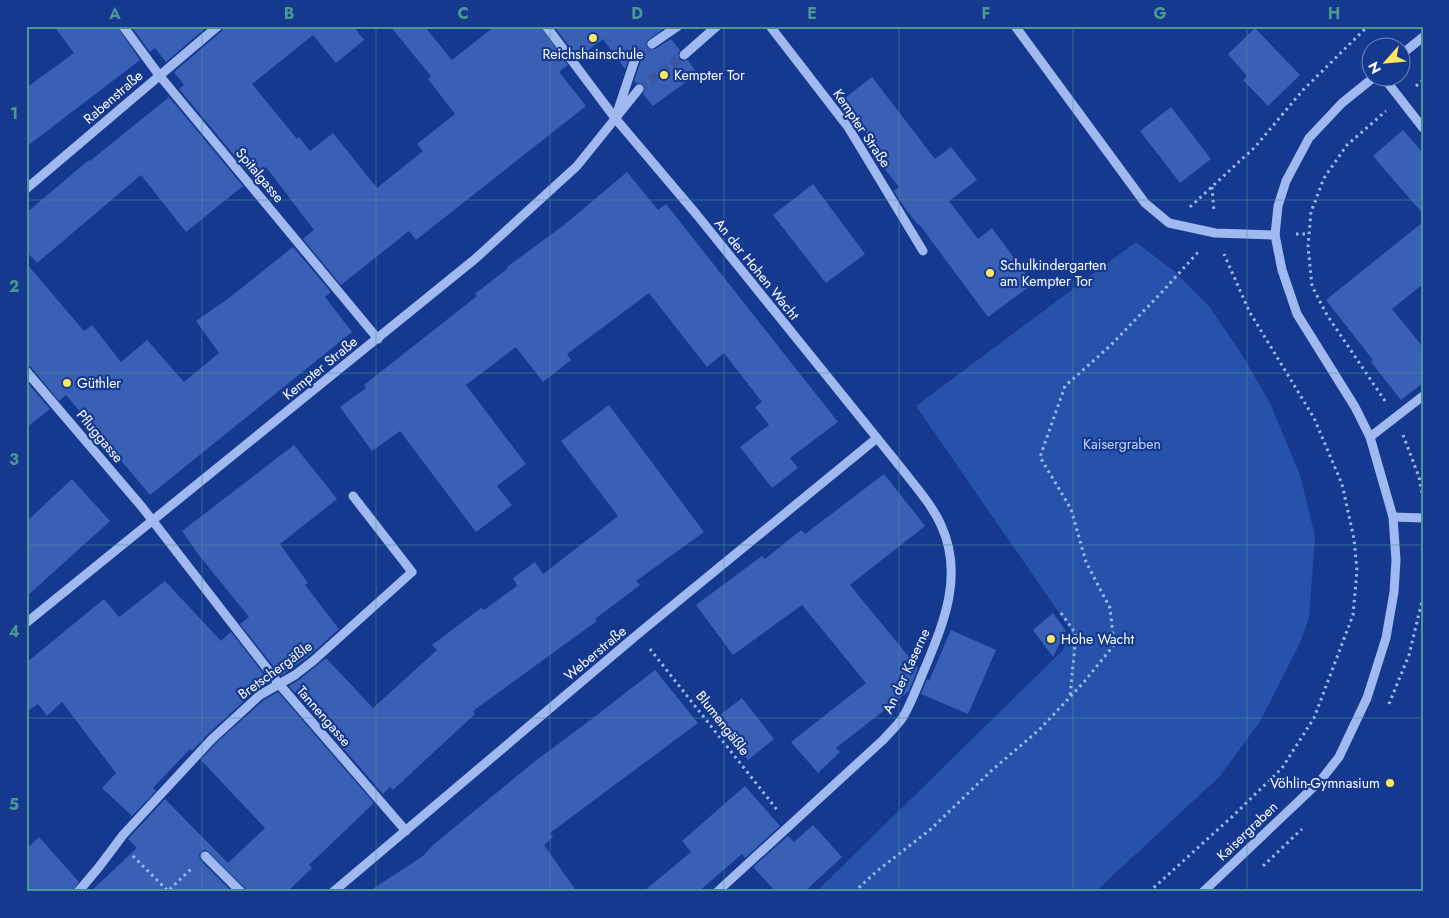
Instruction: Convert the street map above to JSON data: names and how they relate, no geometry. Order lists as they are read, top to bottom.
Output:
{
  "streets": {
    "street": [
      "Rabenstraße",
      "Kempter Straße",
      "Spitalgasse",
      "An der Hohen Wacht",
      "Pfluggasse",
      "Weberstraße",
      "Bretschergäßle",
      "An der Kaserne",
      "Tannengasse",
      "Kaisergraben"
    ],
    "path": ["Blumengäßle"]
  },
  "crossings": [
    ["Rabenstraße", "Spitalgasse"],
    ["Kempter Straße", "Spitalgasse"],
    ["Kempter Straße", "An der Hohen Wacht"],
    ["Kempter Straße", "Pfluggasse"],
    ["Kempter Straße", "Tannengasse"],
    ["An der Hohen Wacht", "Weberstraße"],
    ["An der Hohen Wacht", "An der Kaserne"],
    ["Pfluggasse", "Tannengasse"],
    ["Weberstraße", "An der Kaserne"],
    ["Weberstraße", "Tannengasse"],
    ["Weberstraße", "Blumengäßle"],
    ["Bretschergäßle", "Tannengasse"],
    ["An der Kaserne", "Blumengäßle"]
  ],
  "parks": ["Kaisergraben"],
  "places": [
    "Reichshainschule",
    "Kempter Tor",
    "Schulkindergarten am Kempter Tor",
    "Güthler",
    "Hohe Wacht",
    "Vöhlin-Gymnasium"
  ],
  "north": "bottom left",
  "grid": {
    "columns": [
      "A",
      "B",
      "C",
      "D",
      "E",
      "F",
      "G",
      "H"
    ],
    "rows": [
      "1",
      "2",
      "3",
      "4",
      "5"
    ]
  }
}
